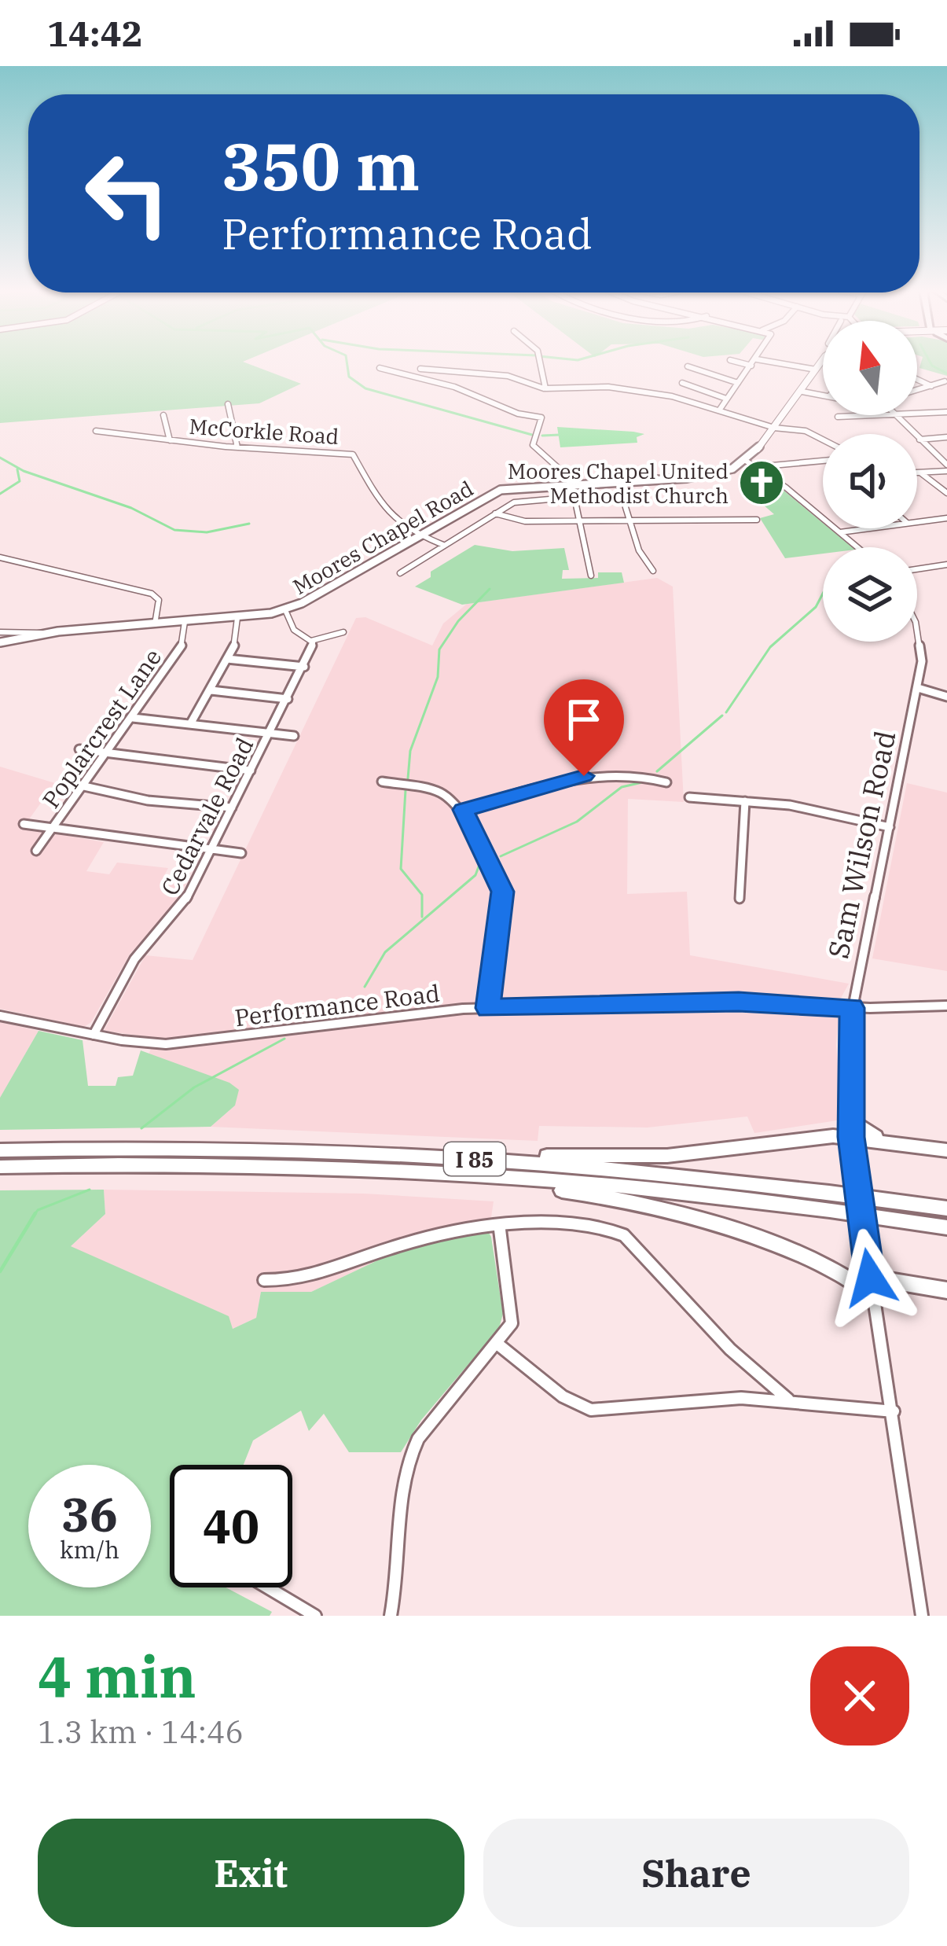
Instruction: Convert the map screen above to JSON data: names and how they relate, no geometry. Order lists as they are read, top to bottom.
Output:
{
  "streets": {
    "highway": ["I 85"],
    "main road": ["Moores Chapel Road"],
    "street": [
      "McCorkle Road",
      "Poplarcrest Lane",
      "Cedarvale Road",
      "Sam Wilson Road",
      "Performance Road"
    ]
  },
  "crossings": [
    ["McCorkle Road", "Moores Chapel Road"],
    ["Moores Chapel Road", "Poplarcrest Lane"],
    ["Cedarvale Road", "Performance Road"],
    ["Sam Wilson Road", "Performance Road"]
  ],
  "places": {
    "church": ["Moores Chapel United Methodist Church"]
  },
  "north": "top",
  "page": {
    "status": "14:42",
    "turn": ["350 m", "Performance Road"],
    "speed": "36 km/h",
    "limit": "40",
    "heading": ["4 min", "1.3 km · 14:46"],
    "buttons": ["Exit", "Share"]
  }
}
